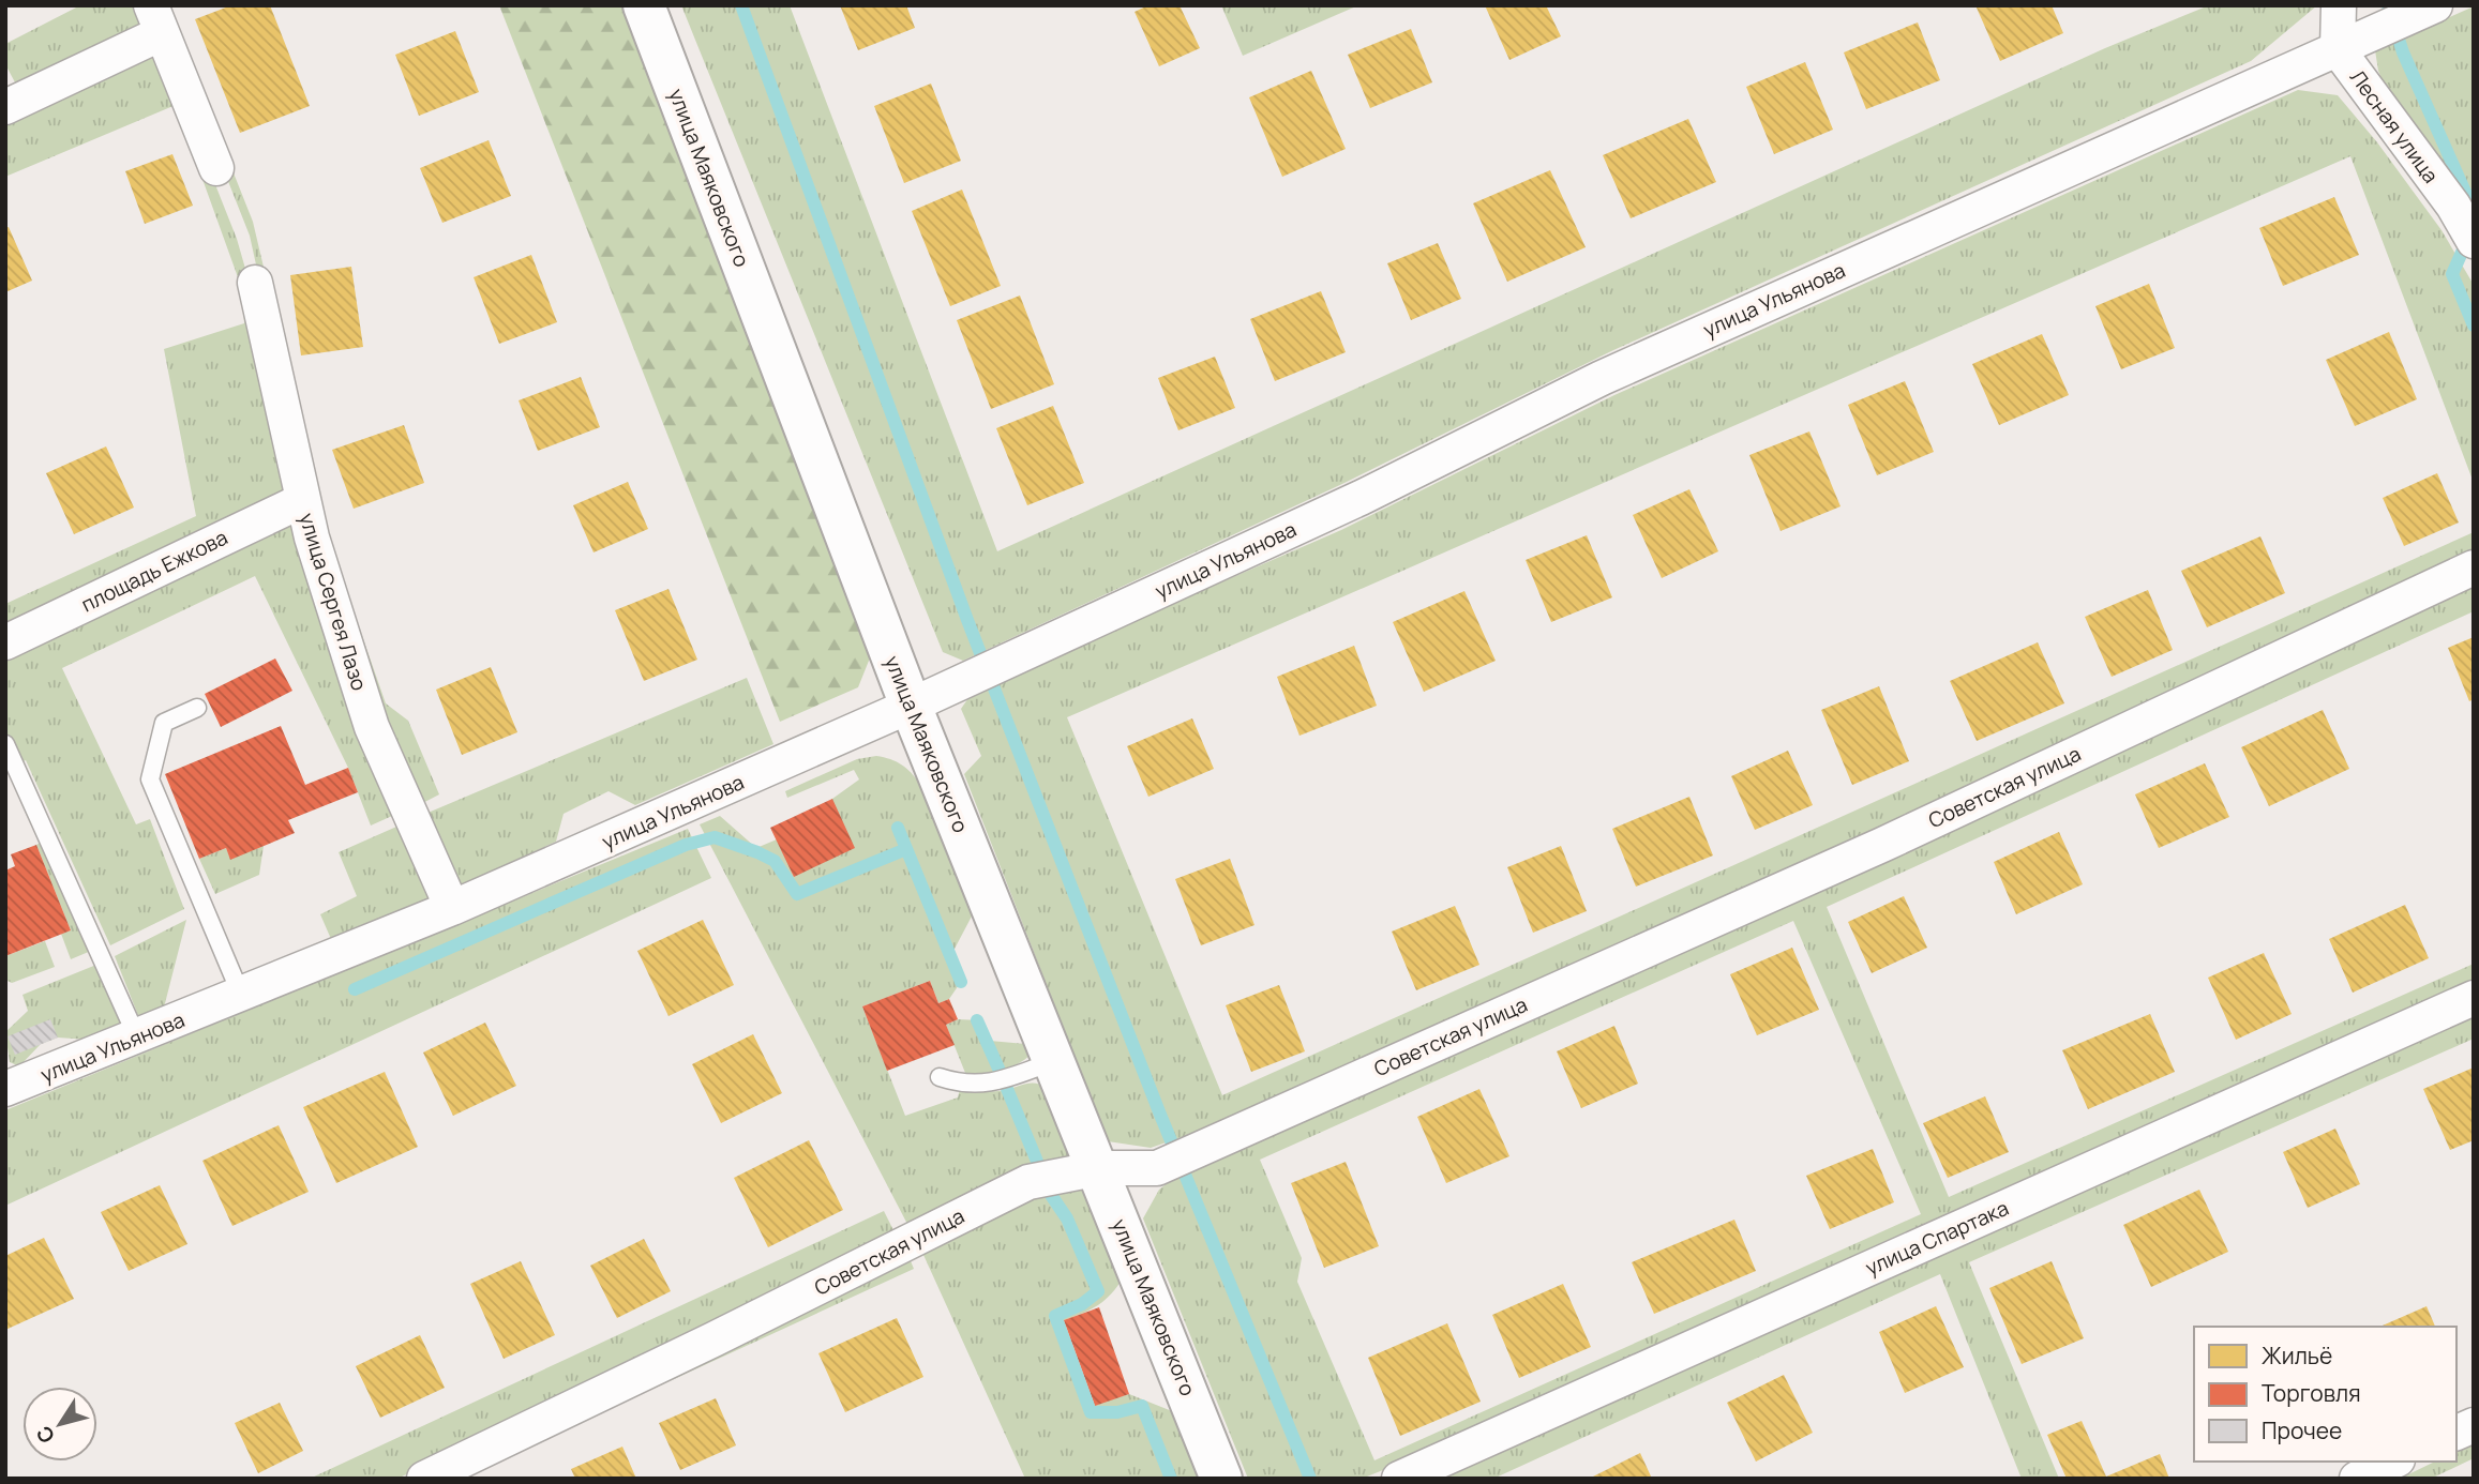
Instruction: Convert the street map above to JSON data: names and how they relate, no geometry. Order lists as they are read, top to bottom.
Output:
{
  "streets": {
    "main road": ["улица Маяковского"],
    "street": [
      "Лесная улица",
      "улица Ульянова",
      "площадь Ежкова",
      "улица Сергея Лазо",
      "Советская улица",
      "улица Спартака"
    ]
  },
  "crossings": [
    ["Лесная улица", "улица Ульянова"],
    ["улица Маяковского", "улица Ульянова"],
    ["улица Маяковского", "Советская улица"],
    ["улица Ульянова", "улица Сергея Лазо"],
    ["площадь Ежкова", "улица Сергея Лазо"]
  ],
  "legend": ["Жильё", "Торговля", "Прочее"],
  "north": "bottom left"
}
